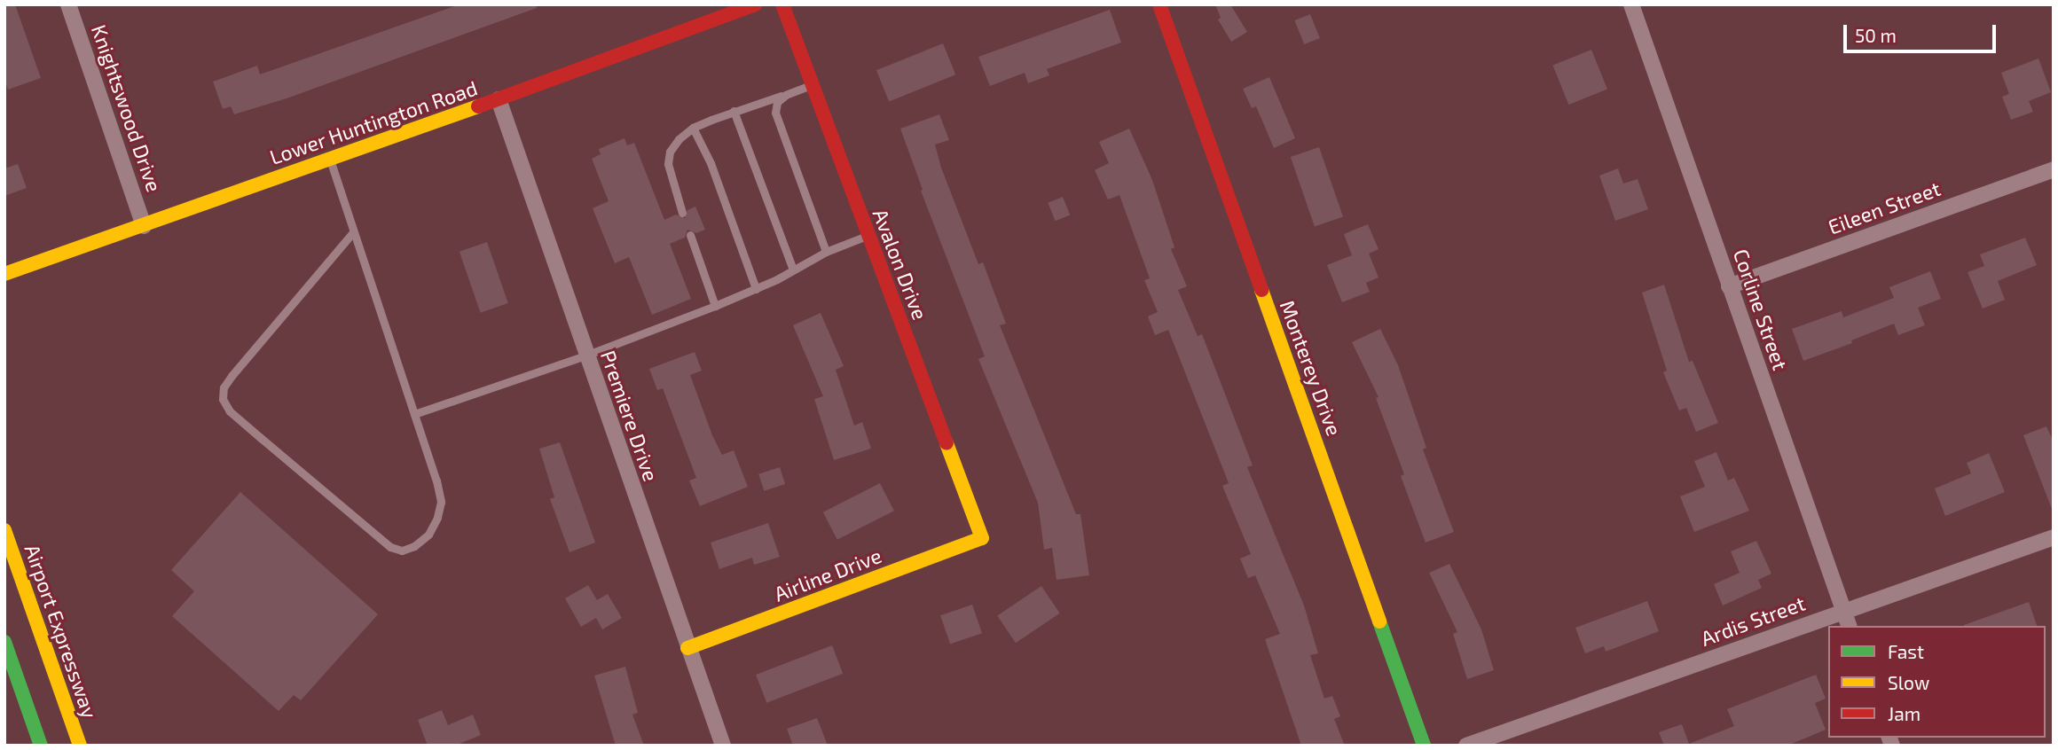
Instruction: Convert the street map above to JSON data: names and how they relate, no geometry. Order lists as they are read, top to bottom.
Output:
{
  "streets": {
    "street": [
      "Knightswood Drive",
      "Lower Huntington Road",
      "Eileen Street",
      "Avalon Drive",
      "Corline Street",
      "Monterey Drive",
      "Premiere Drive",
      "Airline Drive",
      "Ardis Street",
      "Airport Expressway"
    ]
  },
  "crossings": [
    ["Knightswood Drive", "Lower Huntington Road"],
    ["Lower Huntington Road", "Premiere Drive"],
    ["Eileen Street", "Corline Street"],
    ["Avalon Drive", "Airline Drive"],
    ["Corline Street", "Ardis Street"],
    ["Premiere Drive", "Airline Drive"]
  ],
  "legend": ["Fast", "Slow", "Jam"],
  "scale_bar": "50 m"
}
